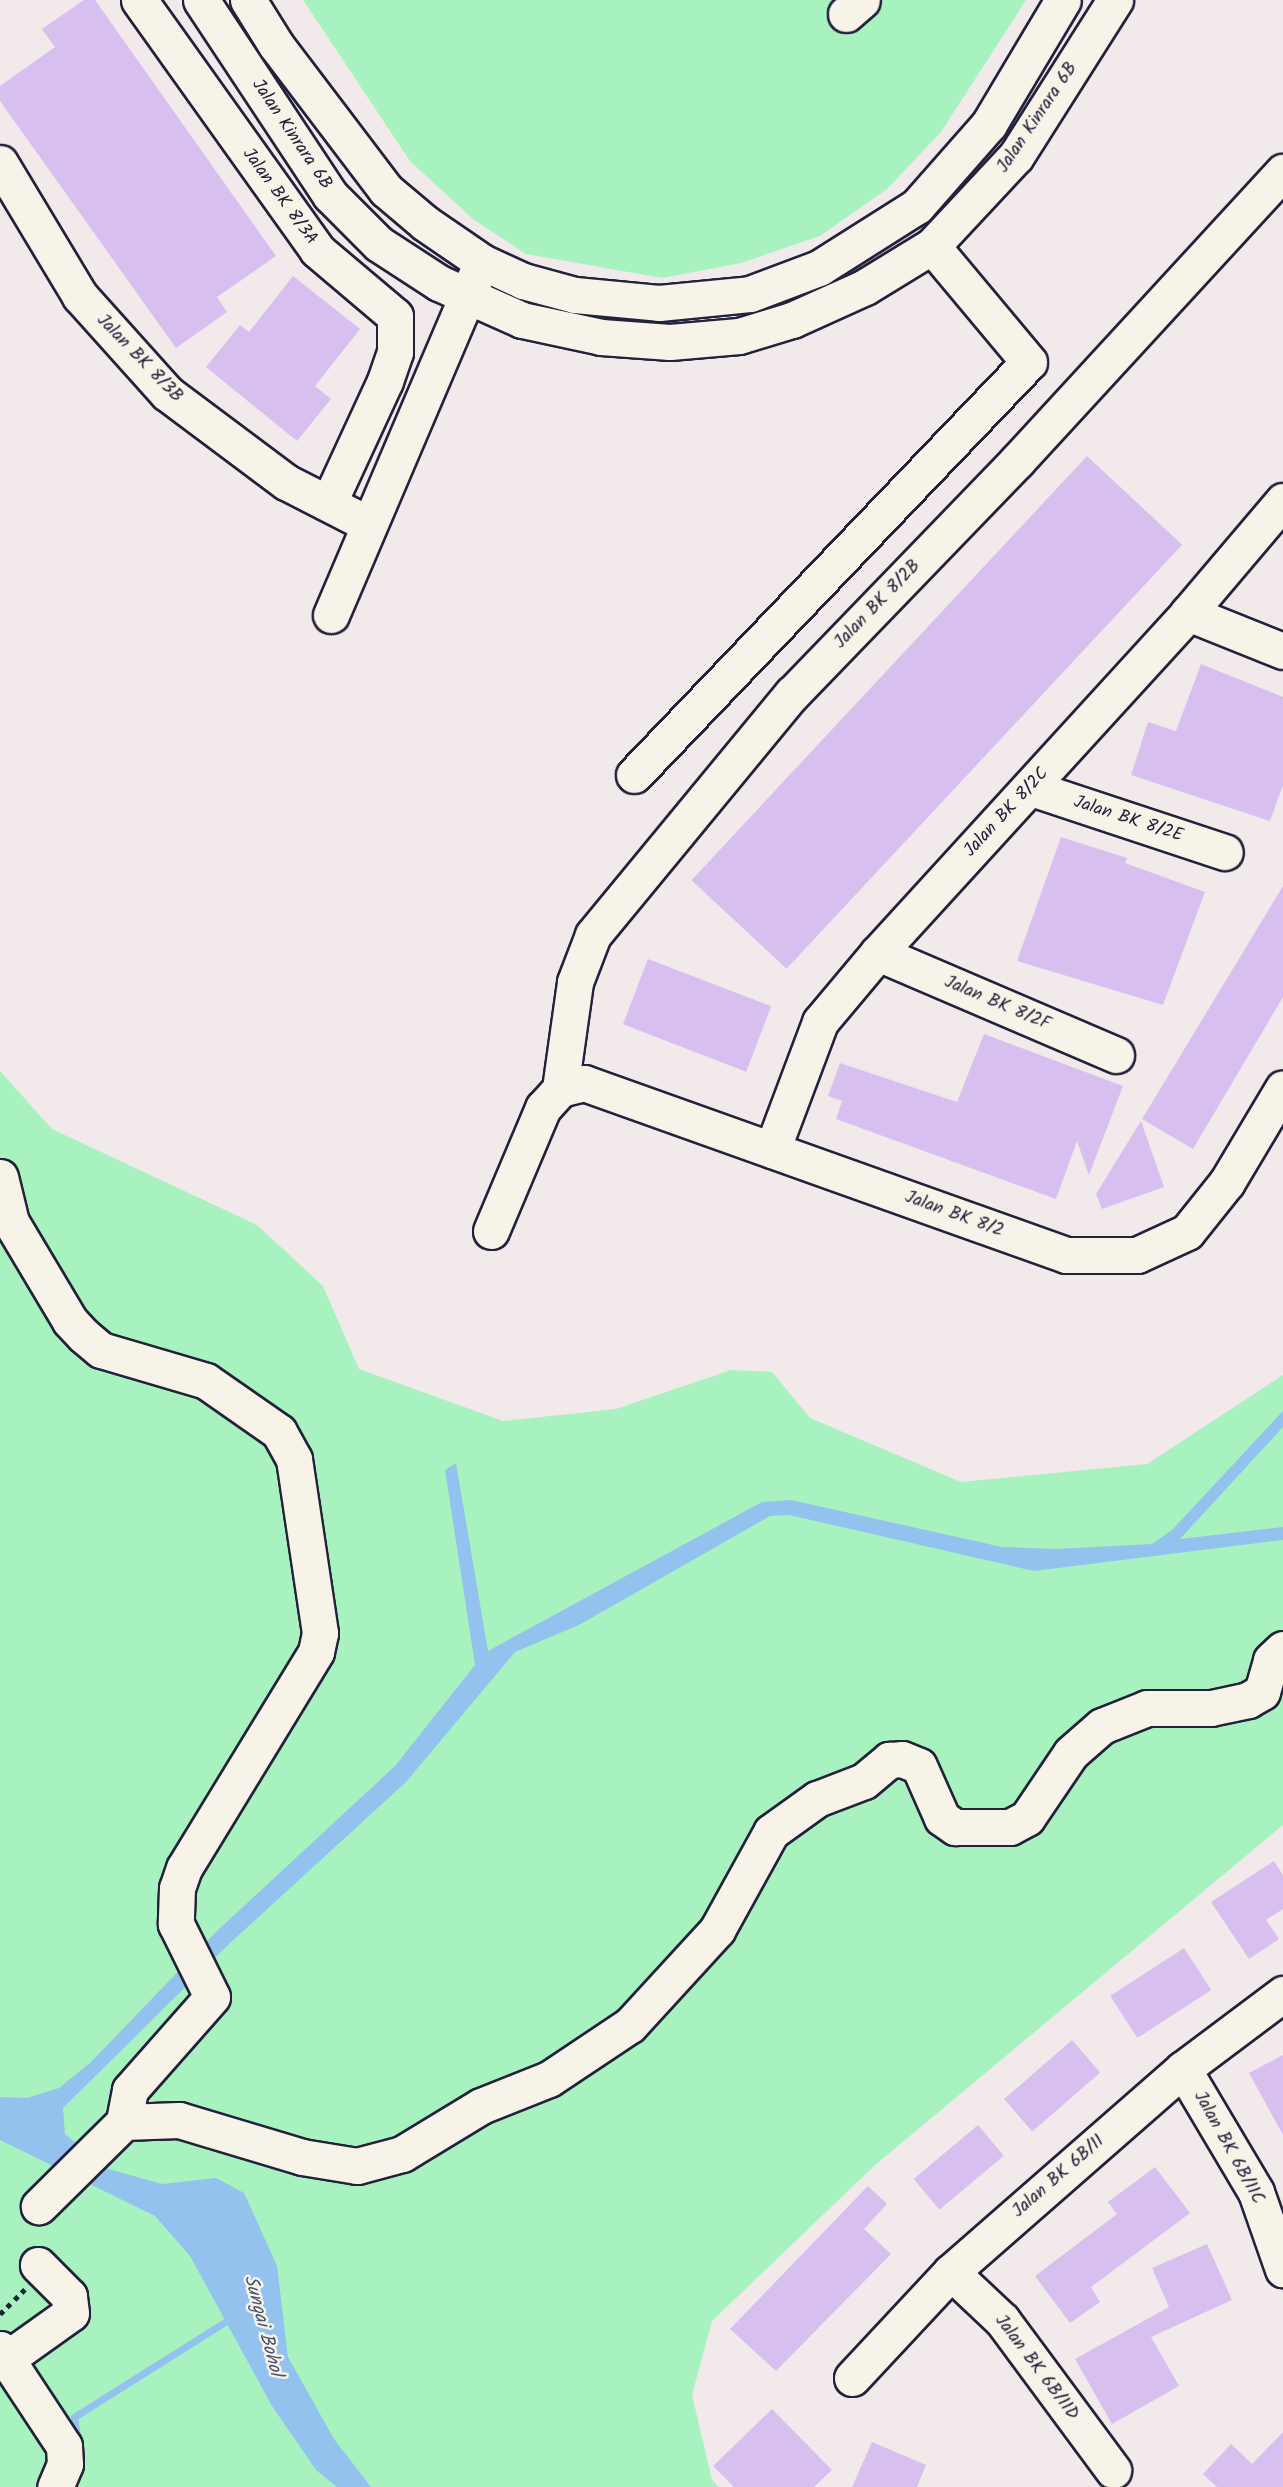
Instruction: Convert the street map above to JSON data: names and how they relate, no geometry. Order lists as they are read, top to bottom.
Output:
{
  "streets": {
    "street": [
      "Jalan Kinrara 6B",
      "Jalan BK 8/3A",
      "Jalan BK 8/3B",
      "Jalan BK 8/2B",
      "Jalan BK 8/2C",
      "Jalan BK 8/2E",
      "Jalan BK 8/2F",
      "Jalan BK 8/2",
      "Jalan BK 6B/11C",
      "Jalan BK 6B/11",
      "Jalan BK 6B/11D"
    ]
  },
  "crossings": [
    ["Jalan BK 8/3A", "Jalan BK 8/3B"],
    ["Jalan BK 8/2B", "Jalan BK 8/2"],
    ["Jalan BK 8/2C", "Jalan BK 8/2E"],
    ["Jalan BK 8/2C", "Jalan BK 8/2F"],
    ["Jalan BK 8/2C", "Jalan BK 8/2"],
    ["Jalan BK 6B/11C", "Jalan BK 6B/11"],
    ["Jalan BK 6B/11", "Jalan BK 6B/11D"]
  ],
  "water": ["Sungai Bohol"]
}
